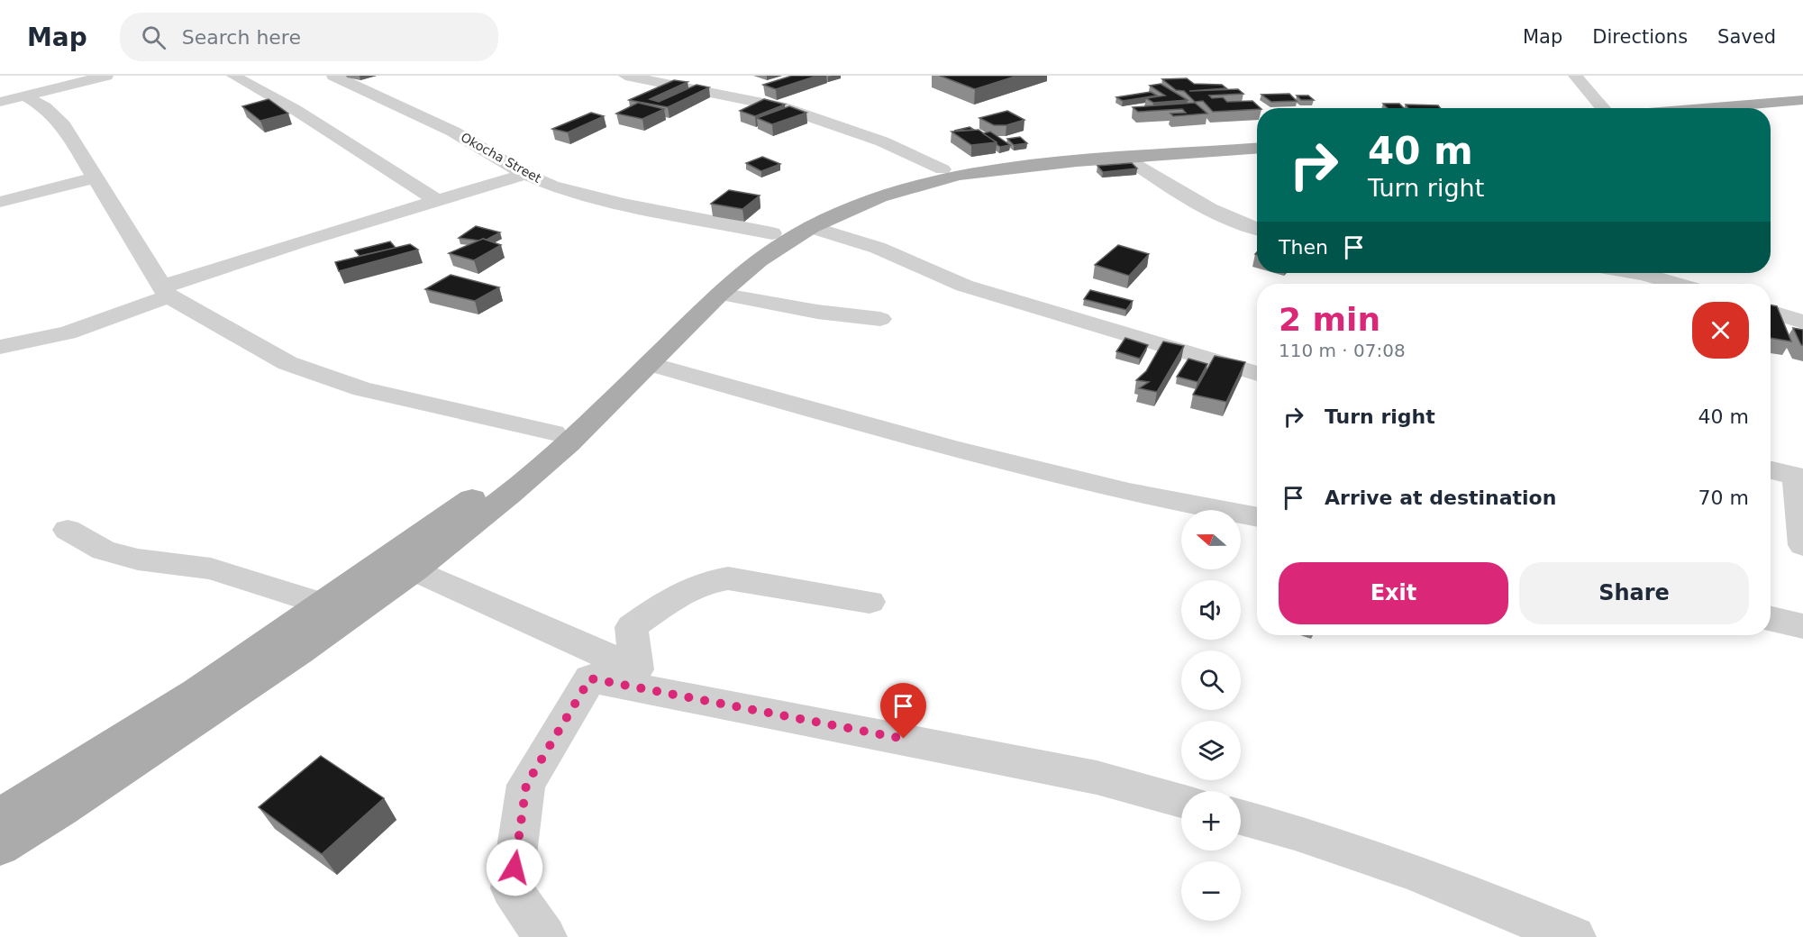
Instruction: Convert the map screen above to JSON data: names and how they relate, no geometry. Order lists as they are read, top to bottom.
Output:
{
  "streets": {
    "street": ["Okocha Street"]
  },
  "north": "left",
  "page": {
    "header": "Map",
    "search": "Search here",
    "nav": ["Map", "Directions", "Saved"],
    "turn": ["40 m", "Turn right"],
    "then": "Then",
    "heading": ["2 min", "110 m · 07:08"],
    "list": [
      {
        "name": "Turn right",
        "value": "40 m"
      },
      {
        "name": "Arrive at destination",
        "value": "70 m"
      }
    ],
    "map_buttons": ["+", "−"],
    "buttons": ["Exit", "Share"]
  }
}
